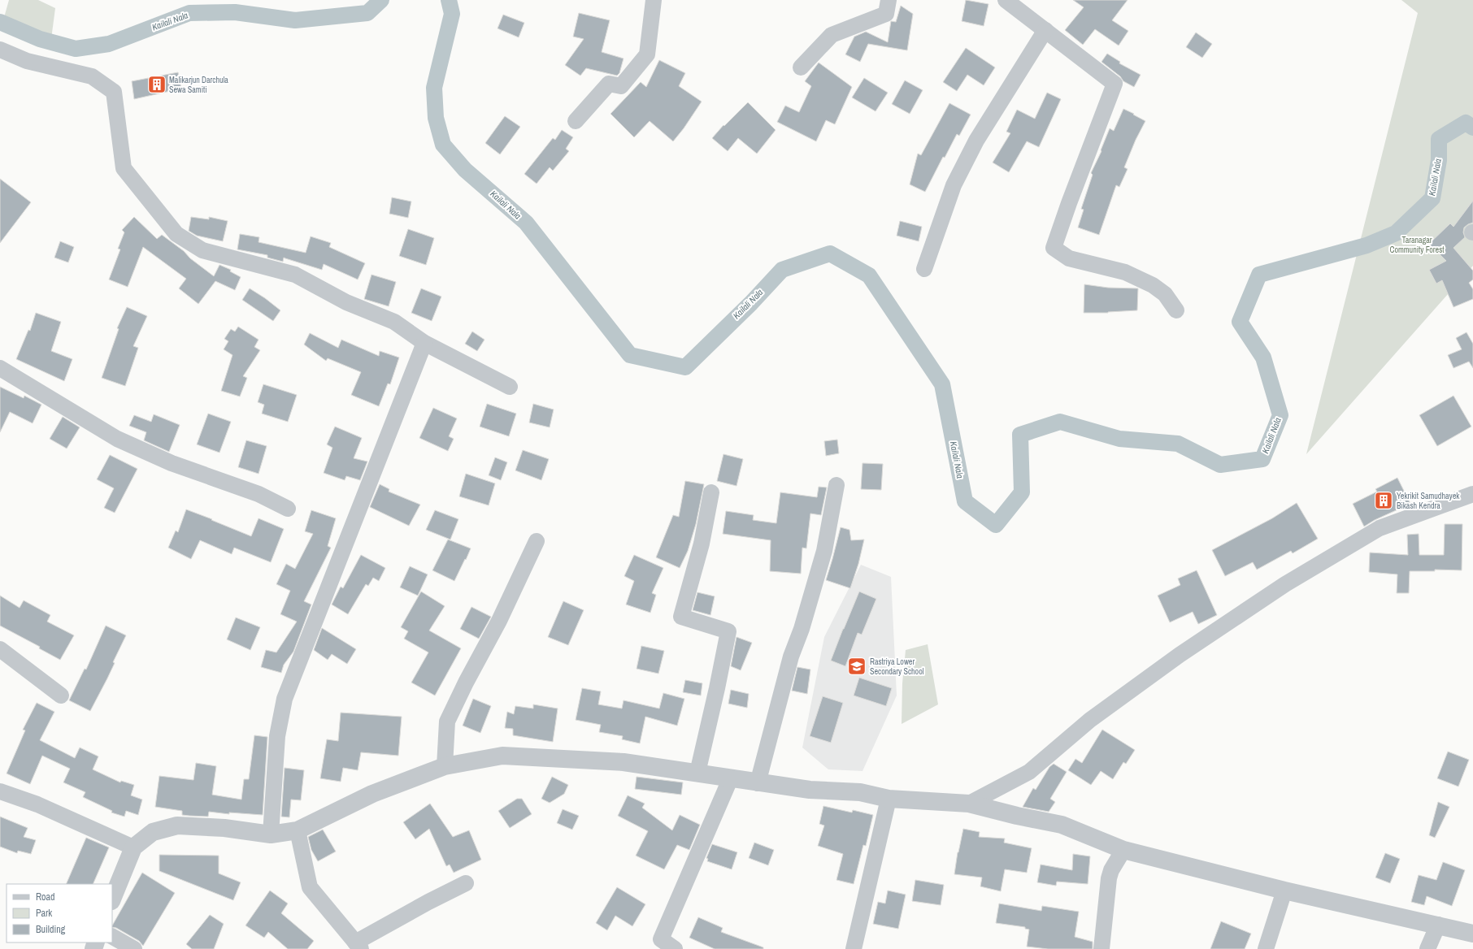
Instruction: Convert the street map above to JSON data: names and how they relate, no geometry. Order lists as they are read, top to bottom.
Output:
{
  "water": ["Kailali Nala"],
  "parks": ["Taranagar Community Forest"],
  "places": {
    "building": ["Malikarjun Darchula Sewa Samiti", "Yekrikit Samudhayek Bikash Kendra"],
    "school or university": ["Rastriya Lower Secondary School"]
  },
  "legend": ["Road", "Park", "Building"]
}
